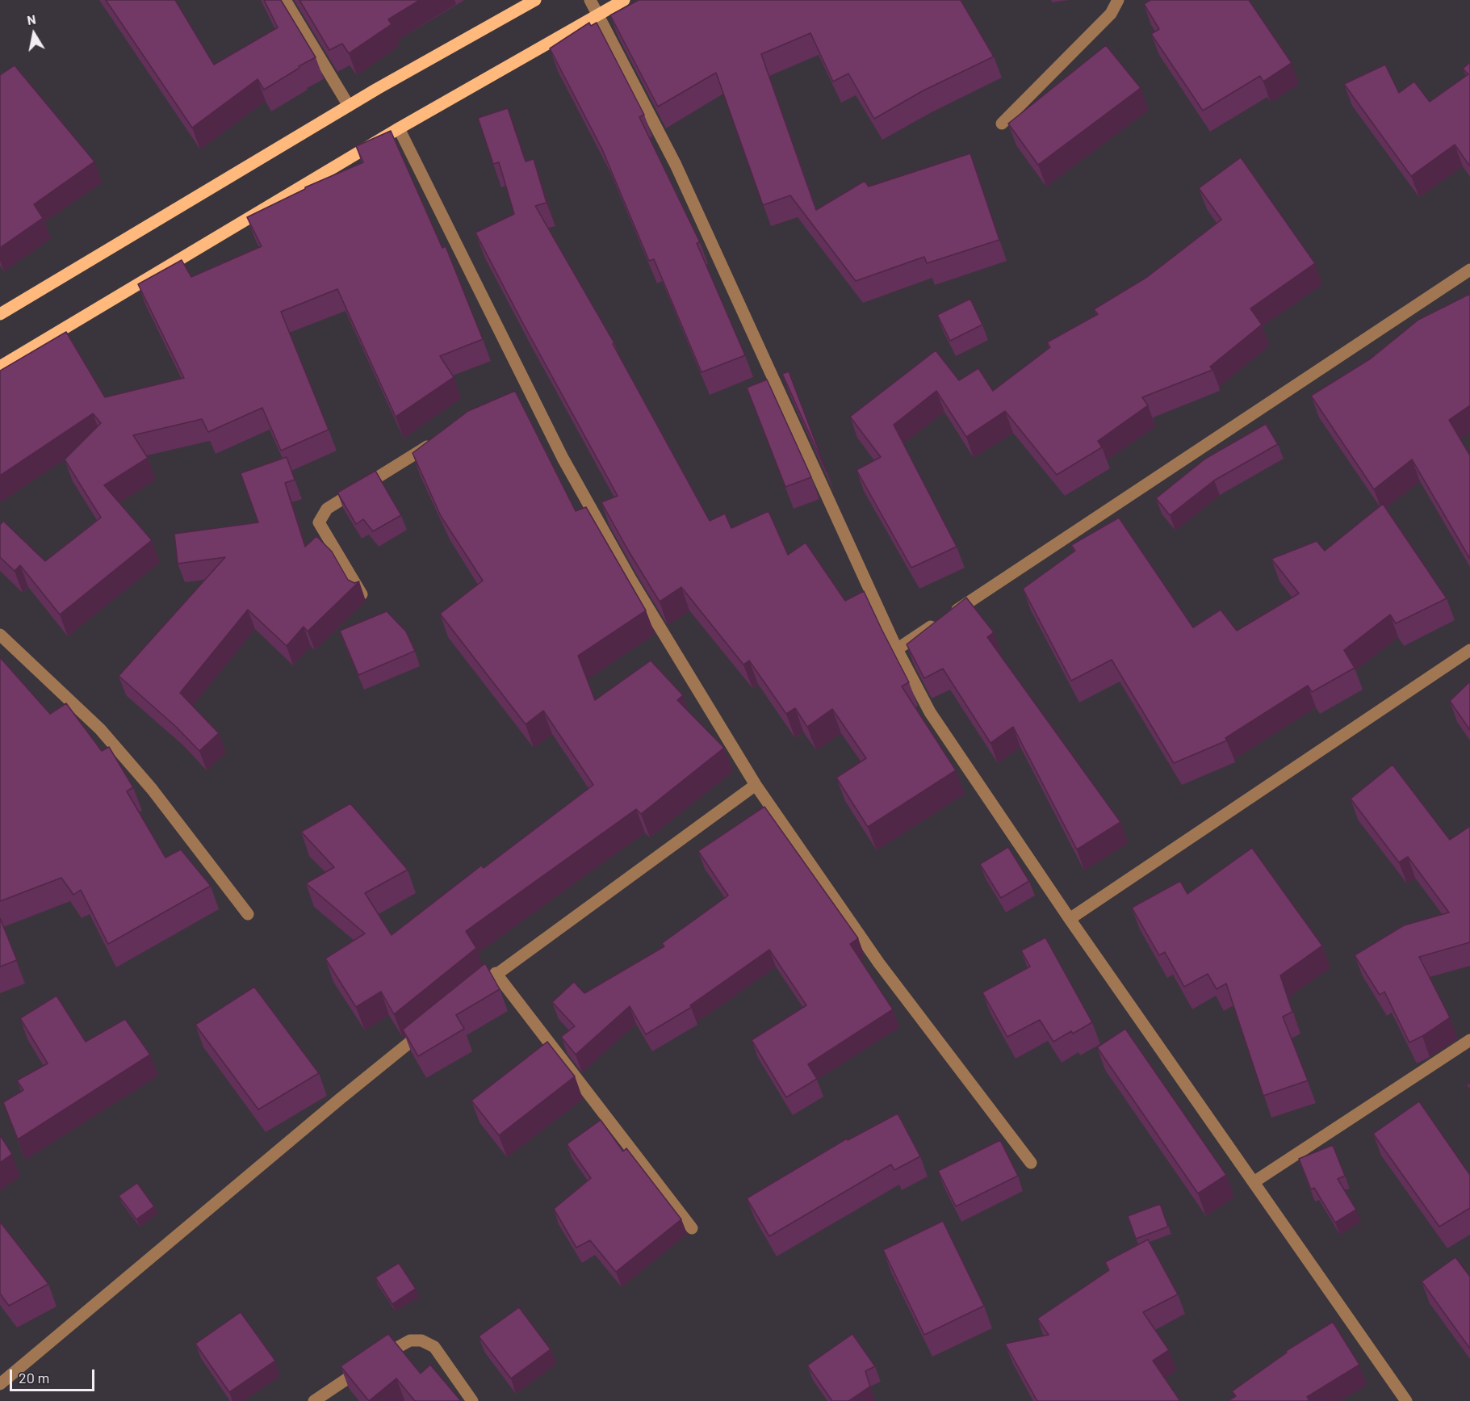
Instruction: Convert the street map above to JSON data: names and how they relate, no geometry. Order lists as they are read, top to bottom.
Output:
{
  "scale_bar": "20 m",
  "north": "top"
}
